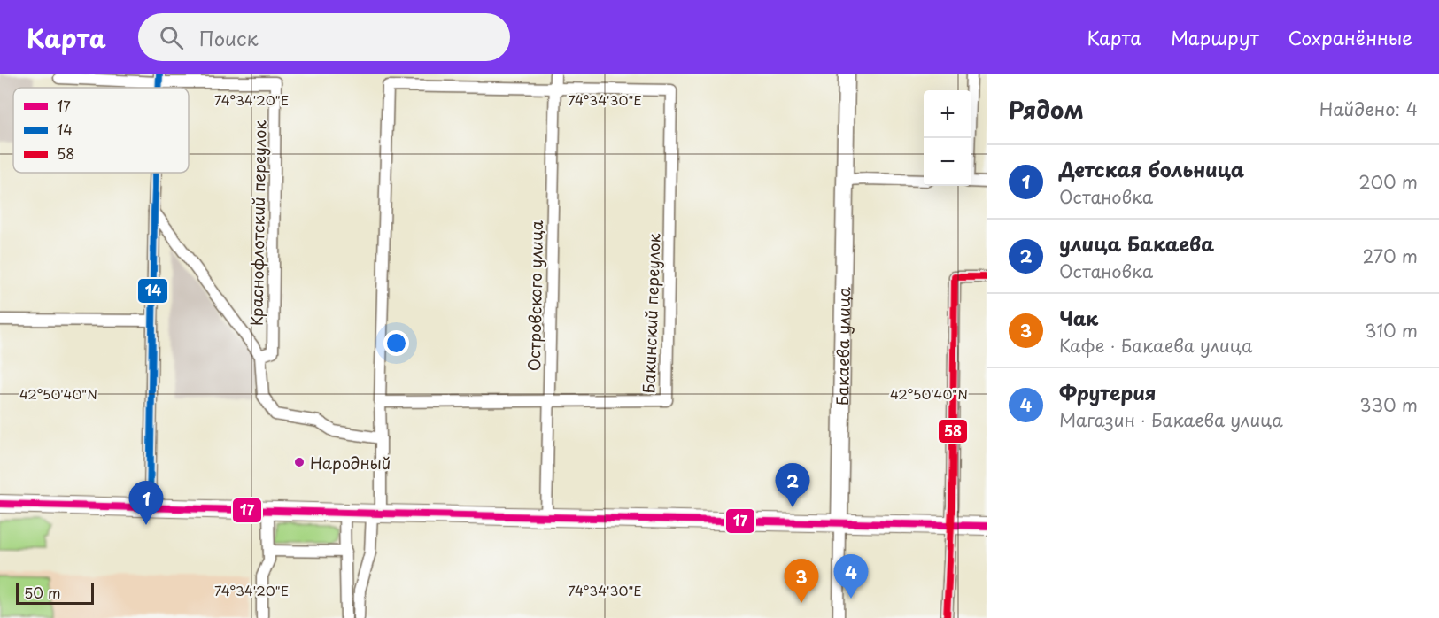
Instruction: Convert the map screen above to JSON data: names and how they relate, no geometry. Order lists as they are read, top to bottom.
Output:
{
  "streets": {
    "main road": ["Бакаева улица"],
    "street": ["Краснофлотский переулок", "Островского улица", "Бакинский переулок"]
  },
  "crossings": [
    ["Островского улица", "Бакинский переулок"]
  ],
  "places": ["Народный"],
  "lines": ["transit line 14", "transit line 58", "transit line 17"],
  "legend": ["17", "14", "58"],
  "scale_bar": "50 m",
  "page": {
    "header": "Карта",
    "search": "Поиск",
    "nav": ["Карта", "Маршрут", "Сохранённые"],
    "heading": ["Рядом", "Найдено: 4"],
    "map_buttons": ["+", "−"],
    "list": [
      {
        "mark": "1",
        "name": "Детская больница",
        "note": "Остановка",
        "value": "200 m"
      },
      {
        "mark": "2",
        "name": "улица Бакаева",
        "note": "Остановка",
        "value": "270 m"
      },
      {
        "mark": "3",
        "name": "Чак",
        "note": "Кафе · Бакаева улица",
        "value": "310 m"
      },
      {
        "mark": "4",
        "name": "Фрутерия",
        "note": "Магазин · Бакаева улица",
        "value": "330 m"
      }
    ],
    "pins": [
      "2",
      "1",
      "4",
      "3"
    ],
    "scale": "50 m"
  },
  "coordinates": ["74°34'20\"E", "74°34'30\"E", "42°50'40\"N"]
}
